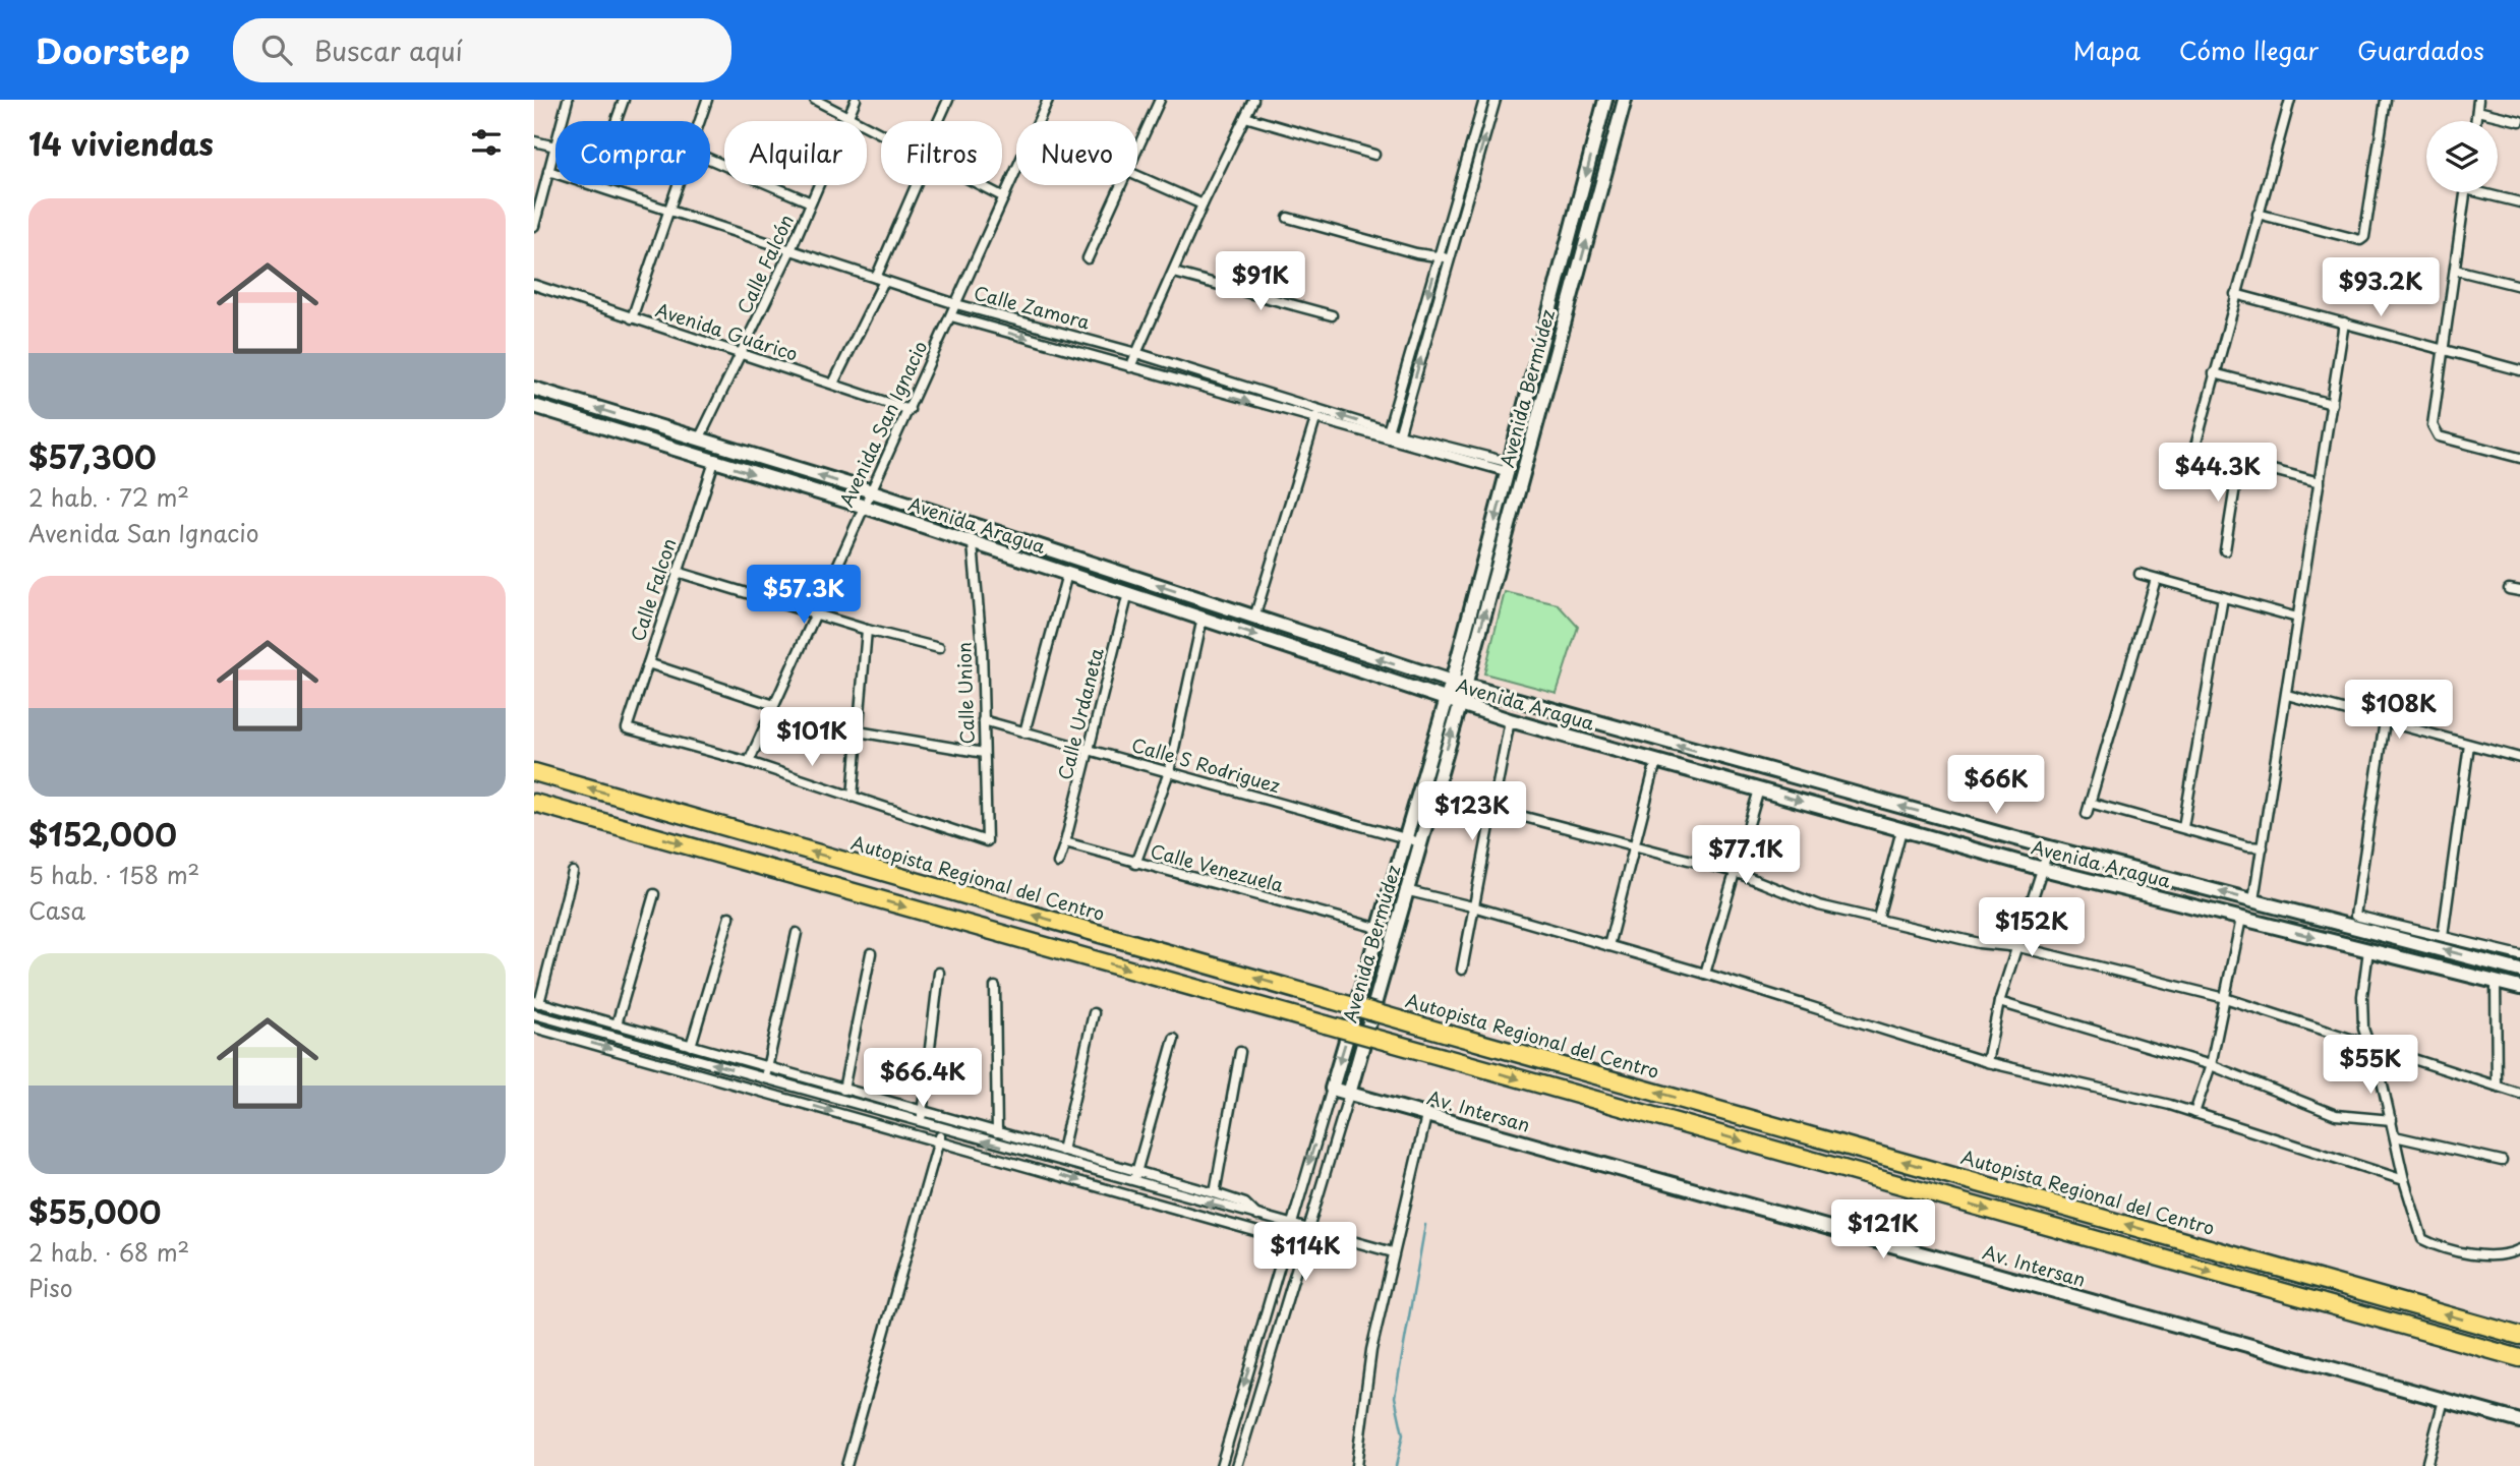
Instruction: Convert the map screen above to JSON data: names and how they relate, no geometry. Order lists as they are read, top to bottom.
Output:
{
  "streets": {
    "highway": ["Autopista Regional del Centro"],
    "street": [
      "Calle Falcón",
      "Calle Zamora",
      "Avenida Guárico",
      "Avenida Bermúdez",
      "Avenida San Ignacio",
      "Avenida Aragua",
      "Calle Falcon",
      "Calle Union",
      "Calle Urdaneta",
      "Calle S Rodriguez",
      "Calle Venezuela",
      "Av. Intersan"
    ]
  },
  "crossings": [
    ["Calle Falcón", "Calle Zamora"],
    ["Calle Falcón", "Avenida Guárico"],
    ["Calle Falcón", "Avenida Aragua"],
    ["Calle Zamora", "Avenida Bermúdez"],
    ["Calle Zamora", "Avenida San Ignacio"],
    ["Avenida Guárico", "Avenida San Ignacio"],
    ["Avenida Bermúdez", "Avenida Aragua"],
    ["Avenida Bermúdez", "Calle S Rodriguez"],
    ["Avenida Bermúdez", "Calle Venezuela"],
    ["Avenida Bermúdez", "Av. Intersan"],
    ["Avenida San Ignacio", "Avenida Aragua"],
    ["Avenida San Ignacio", "Calle Falcon"],
    ["Avenida Aragua", "Calle Falcon"],
    ["Avenida Aragua", "Calle Union"],
    ["Avenida Aragua", "Calle Urdaneta"],
    ["Calle Union", "Calle S Rodriguez"],
    ["Calle Urdaneta", "Calle S Rodriguez"],
    ["Calle Urdaneta", "Calle Venezuela"]
  ],
  "page": {
    "header": "Doorstep",
    "search": "Buscar aquí",
    "nav": ["Mapa", "Cómo llegar", "Guardados"],
    "heading": "14 viviendas",
    "chip": [
      "Comprar",
      "Alquilar",
      "Filtros",
      "Nuevo"
    ],
    "list": [
      {
        "name": "$57,300",
        "note": "2 hab. · 72 m² · Avenida San Ignacio"
      },
      {
        "name": "$152,000",
        "note": "5 hab. · 158 m² · Casa"
      },
      {
        "name": "$55,000",
        "note": "2 hab. · 68 m² · Piso"
      }
    ],
    "price": [
      "$91K",
      "$93.2K",
      "$44.3K",
      "$57.3K",
      "$108K",
      "$101K",
      "$66K",
      "$123K",
      "$77.1K",
      "$152K",
      "$55K",
      "$66.4K",
      "$121K",
      "$114K"
    ]
  }
}
